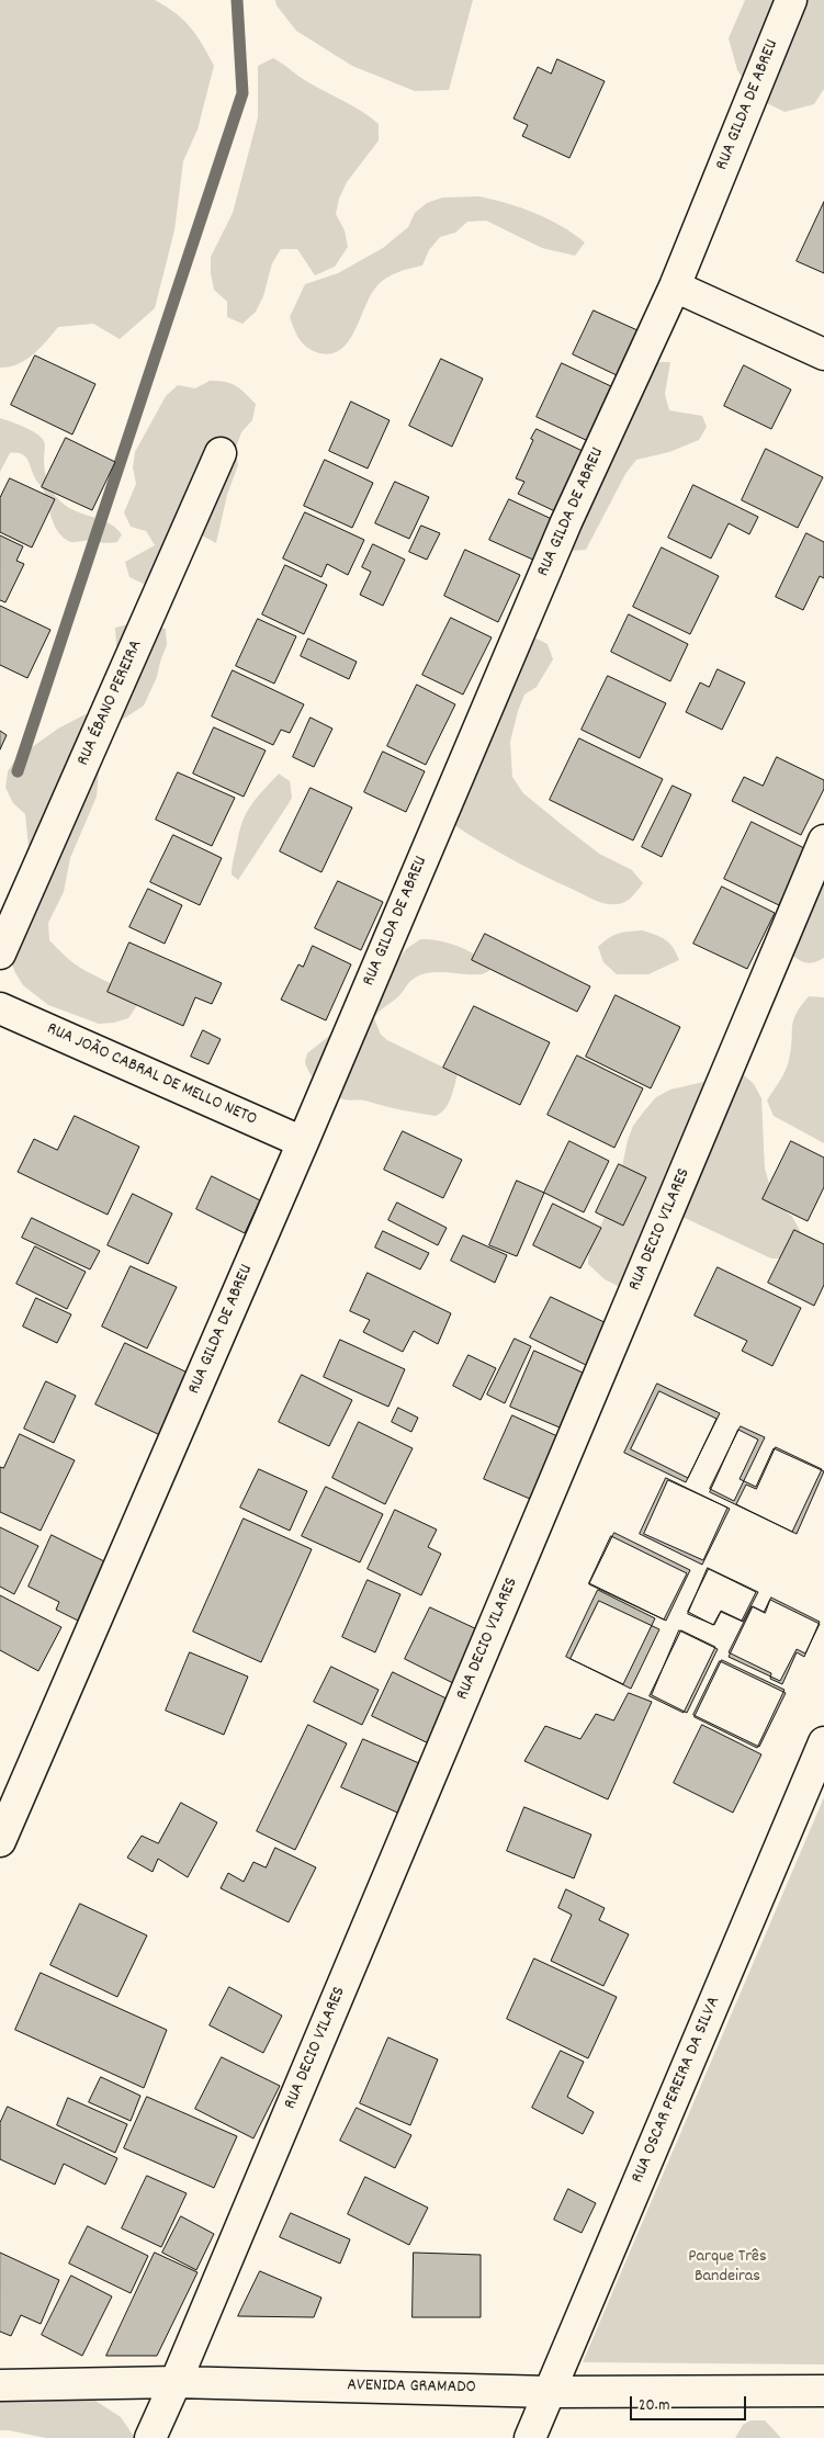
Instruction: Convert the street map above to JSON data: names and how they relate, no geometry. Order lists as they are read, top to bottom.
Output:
{
  "streets": {
    "street": [
      "RUA GILDA DE ABREU",
      "RUA ÉBANO PEREIRA",
      "RUA JOÃO CABRAL DE MELLO NETO",
      "RUA DECIO VILARES",
      "RUA OSCAR PEREIRA DA SILVA",
      "AVENIDA GRAMADO"
    ]
  },
  "crossings": [
    ["RUA GILDA DE ABREU", "RUA JOÃO CABRAL DE MELLO NETO"],
    ["RUA DECIO VILARES", "AVENIDA GRAMADO"],
    ["RUA OSCAR PEREIRA DA SILVA", "AVENIDA GRAMADO"]
  ],
  "parks": ["Parque Três Bandeiras"],
  "scale_bar": "20 m"
}
